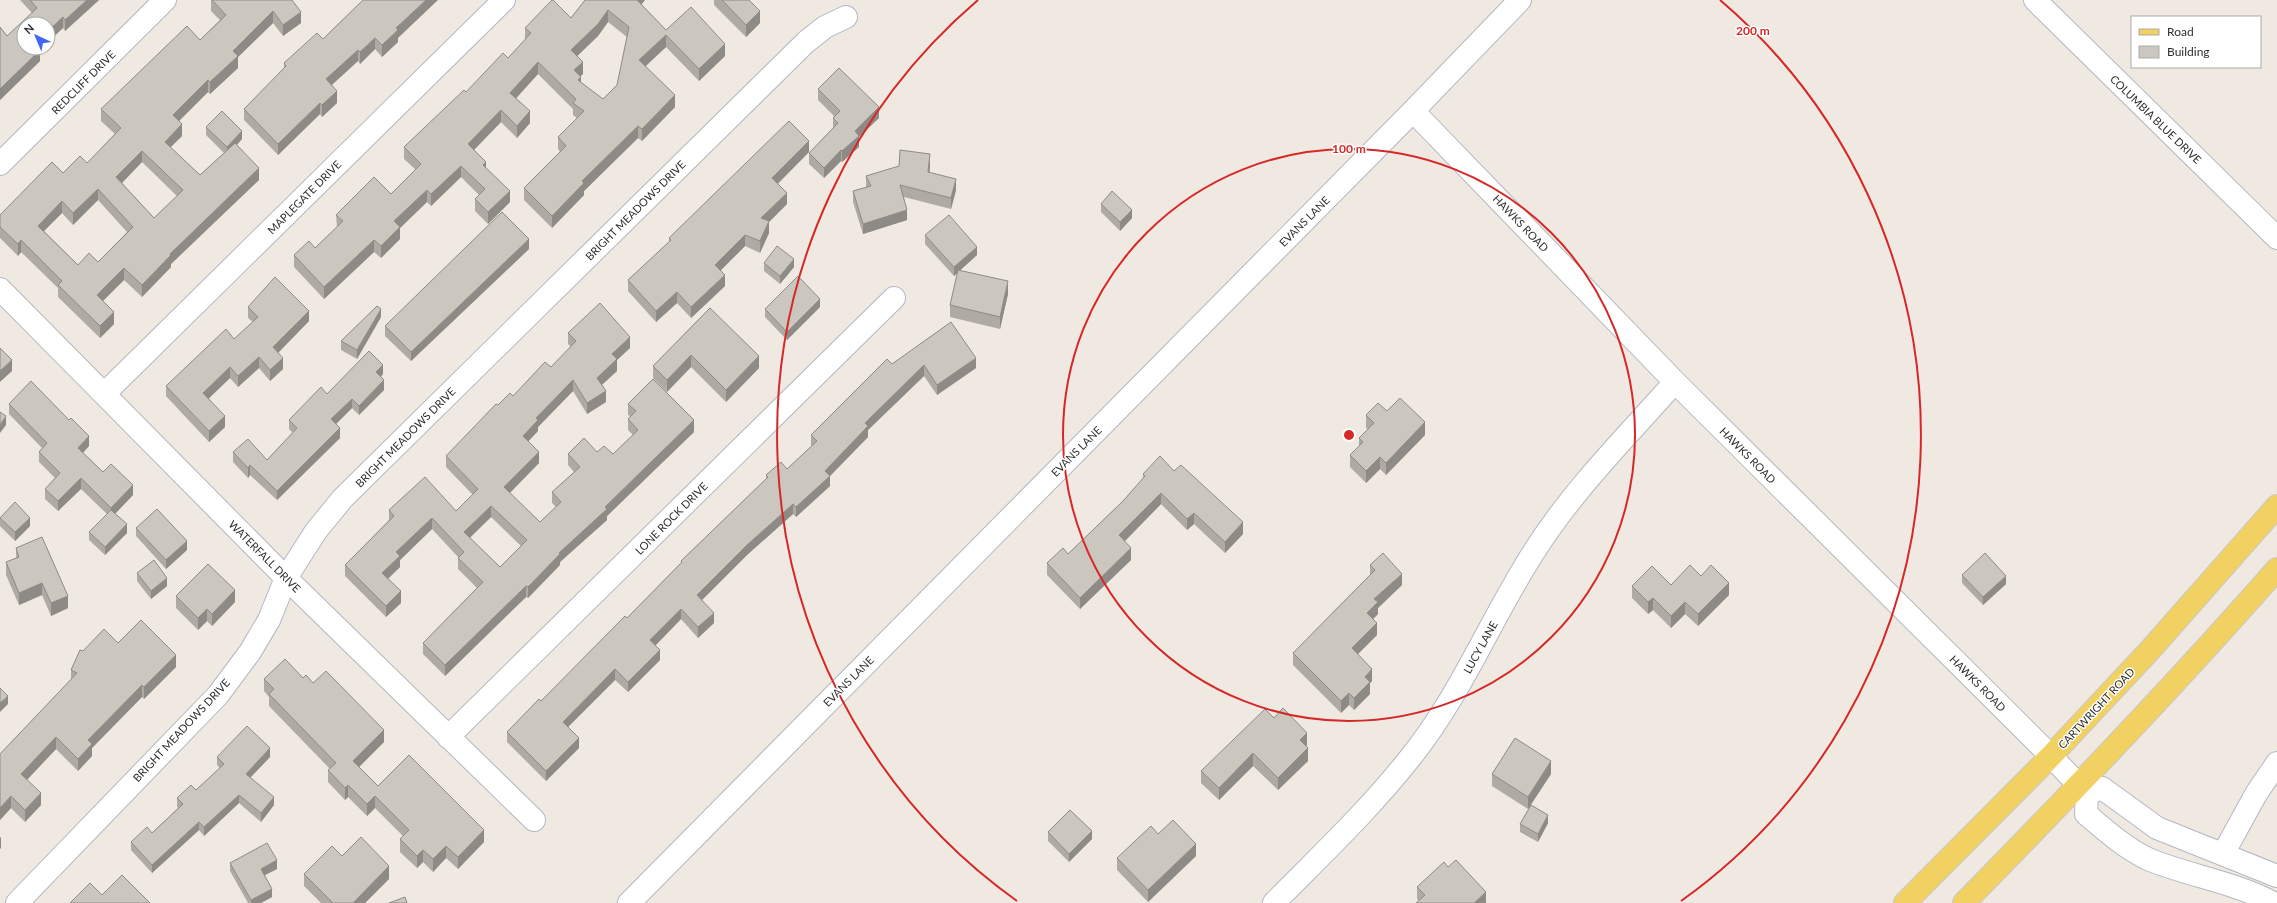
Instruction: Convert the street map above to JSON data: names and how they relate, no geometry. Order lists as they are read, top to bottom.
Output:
{
  "streets": {
    "main road": ["CARTWRIGHT ROAD"],
    "street": [
      "REDCLIFF DRIVE",
      "COLUMBIA BLUE DRIVE",
      "MAPLEGATE DRIVE",
      "BRIGHT MEADOWS DRIVE",
      "EVANS LANE",
      "HAWKS ROAD",
      "LONE ROCK DRIVE",
      "WATERFALL DRIVE",
      "LUCY LANE"
    ]
  },
  "crossings": [
    ["MAPLEGATE DRIVE", "WATERFALL DRIVE"],
    ["BRIGHT MEADOWS DRIVE", "WATERFALL DRIVE"],
    ["EVANS LANE", "HAWKS ROAD"],
    ["HAWKS ROAD", "LUCY LANE"],
    ["HAWKS ROAD", "CARTWRIGHT ROAD"],
    ["LONE ROCK DRIVE", "WATERFALL DRIVE"]
  ],
  "legend": ["Road", "Building"],
  "north": "top left",
  "rings": ["200 m", "100 m"]
}
